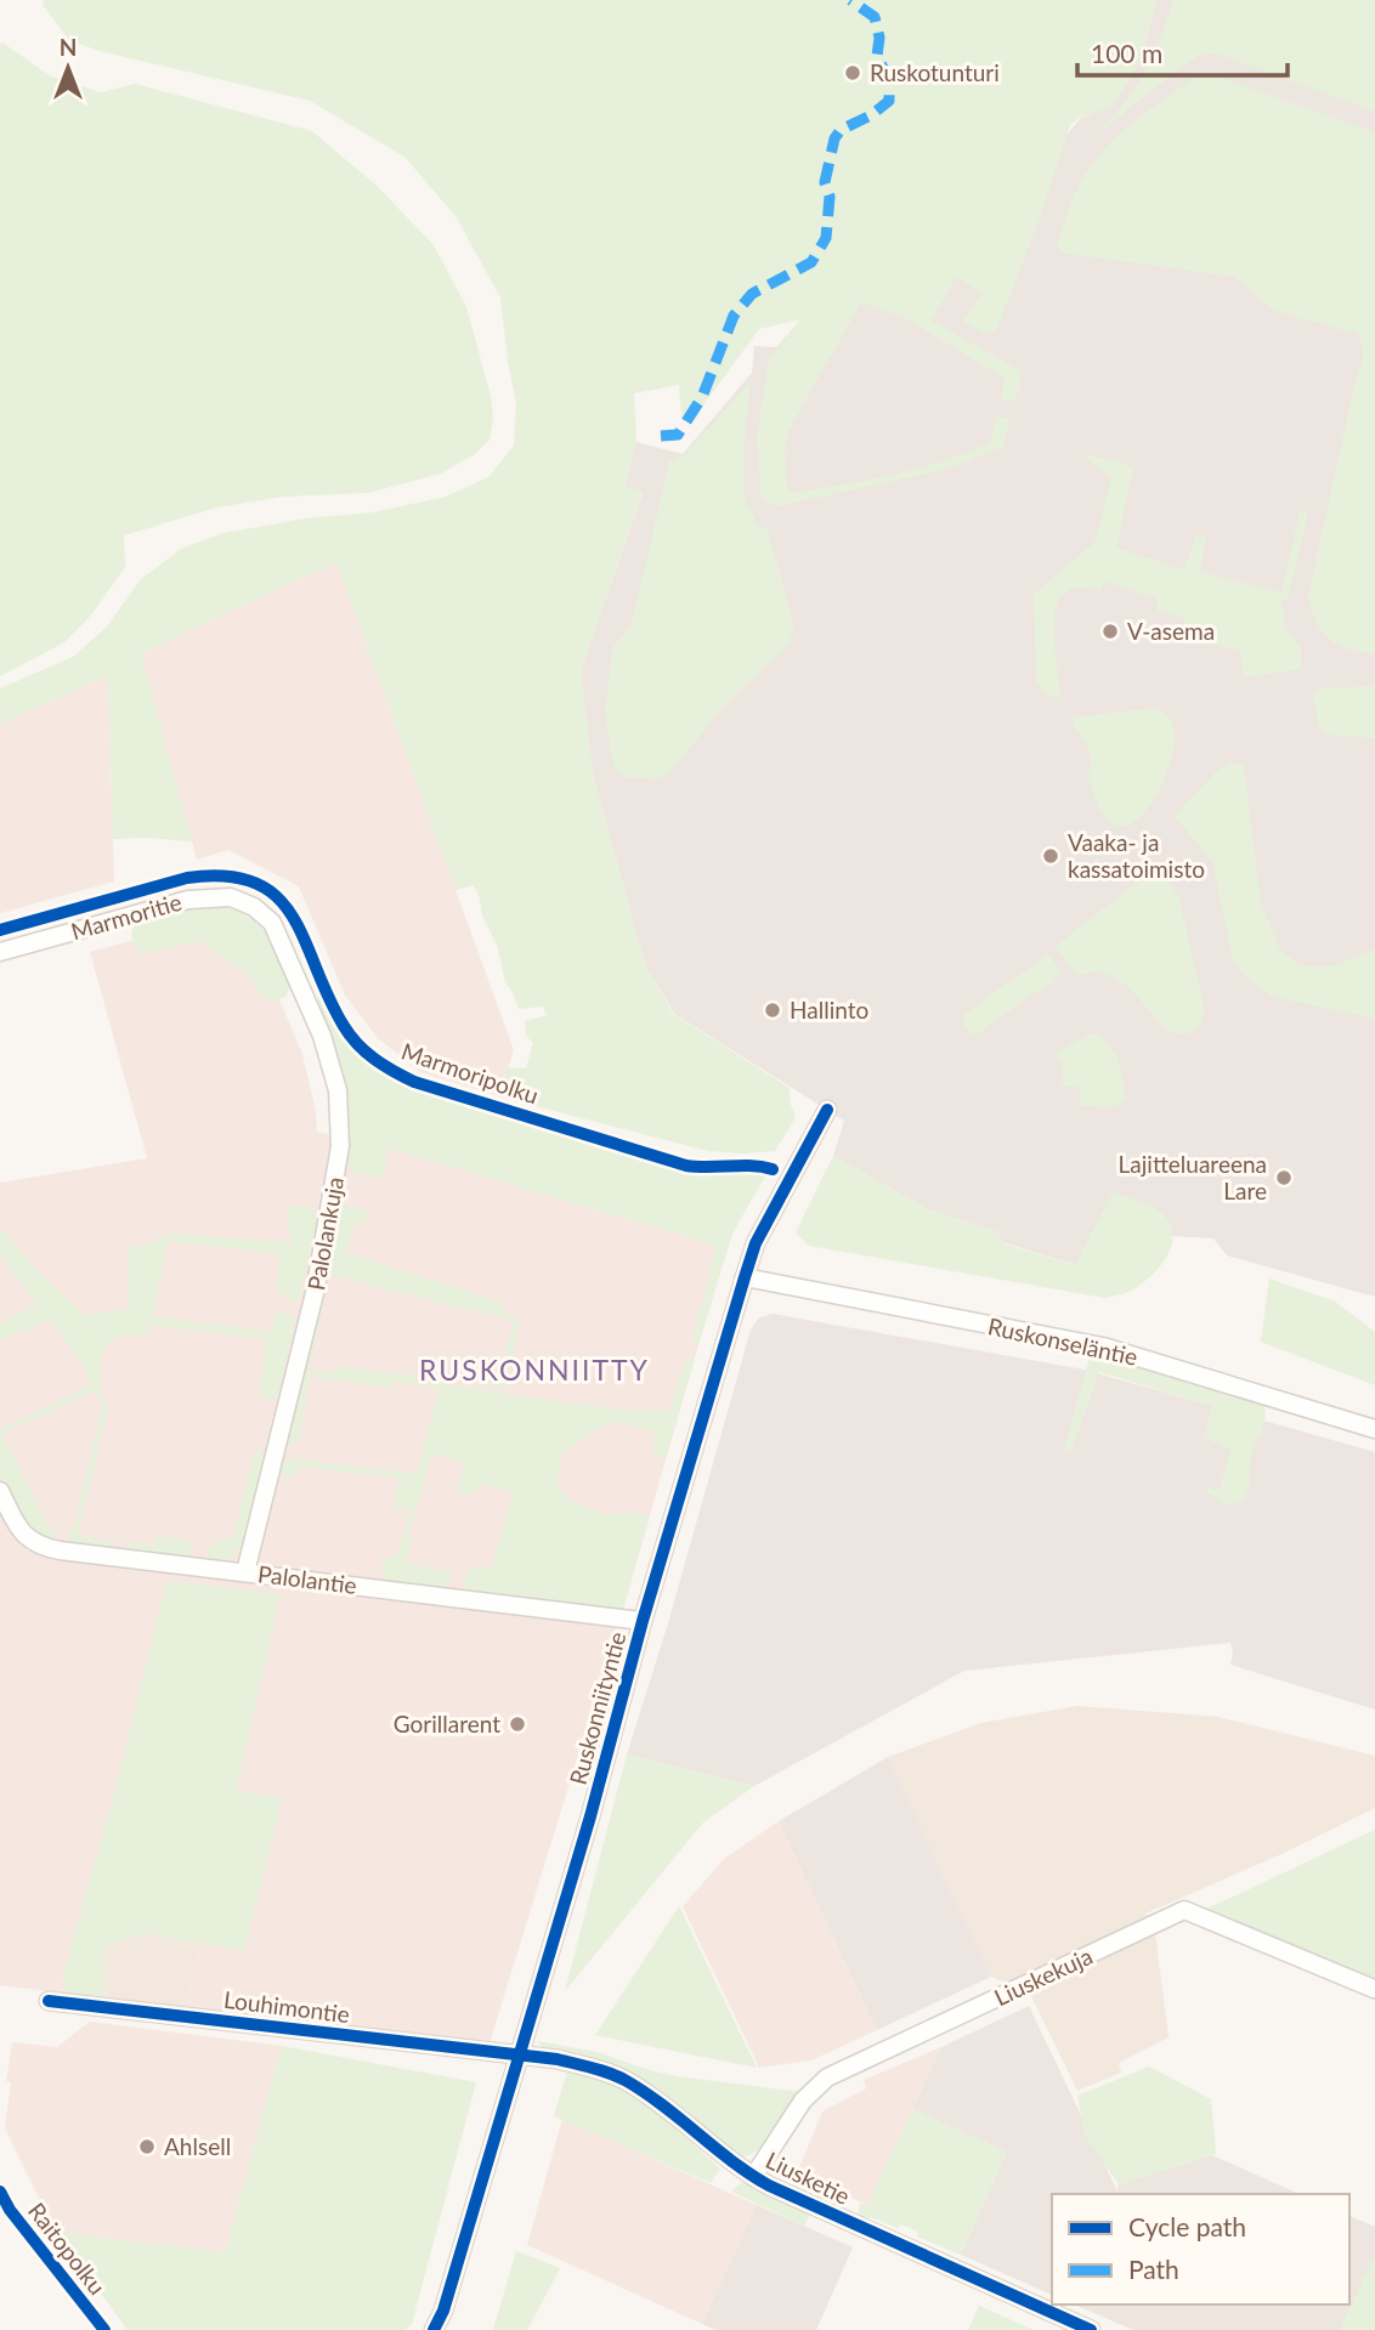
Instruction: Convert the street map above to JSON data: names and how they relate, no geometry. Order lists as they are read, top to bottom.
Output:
{
  "streets": {
    "street": [
      "Marmoritie",
      "Palolankuja",
      "Ruskonseläntie",
      "Palolantie",
      "Ruskonniityntie",
      "Liuskekuja",
      "Louhimontie",
      "Liusketie"
    ],
    "cycle path": ["Marmoripolku", "Raitopolku"]
  },
  "crossings": [
    ["Marmoritie", "Palolankuja"],
    ["Palolankuja", "Palolantie"],
    ["Ruskonseläntie", "Ruskonniityntie"],
    ["Palolantie", "Ruskonniityntie"],
    ["Ruskonniityntie", "Louhimontie"],
    ["Ruskonniityntie", "Liusketie"],
    ["Liuskekuja", "Liusketie"],
    ["Louhimontie", "Liusketie"]
  ],
  "districts": ["RUSKONNIITTY"],
  "places": [
    "Ruskotunturi",
    "V-asema",
    "Vaaka- ja kassatoimisto",
    "Hallinto",
    "Lajitteluareena Lare",
    "Gorillarent",
    "Ahlsell"
  ],
  "legend": ["Cycle path", "Path"],
  "scale_bar": "100 m",
  "north": "top"
}
